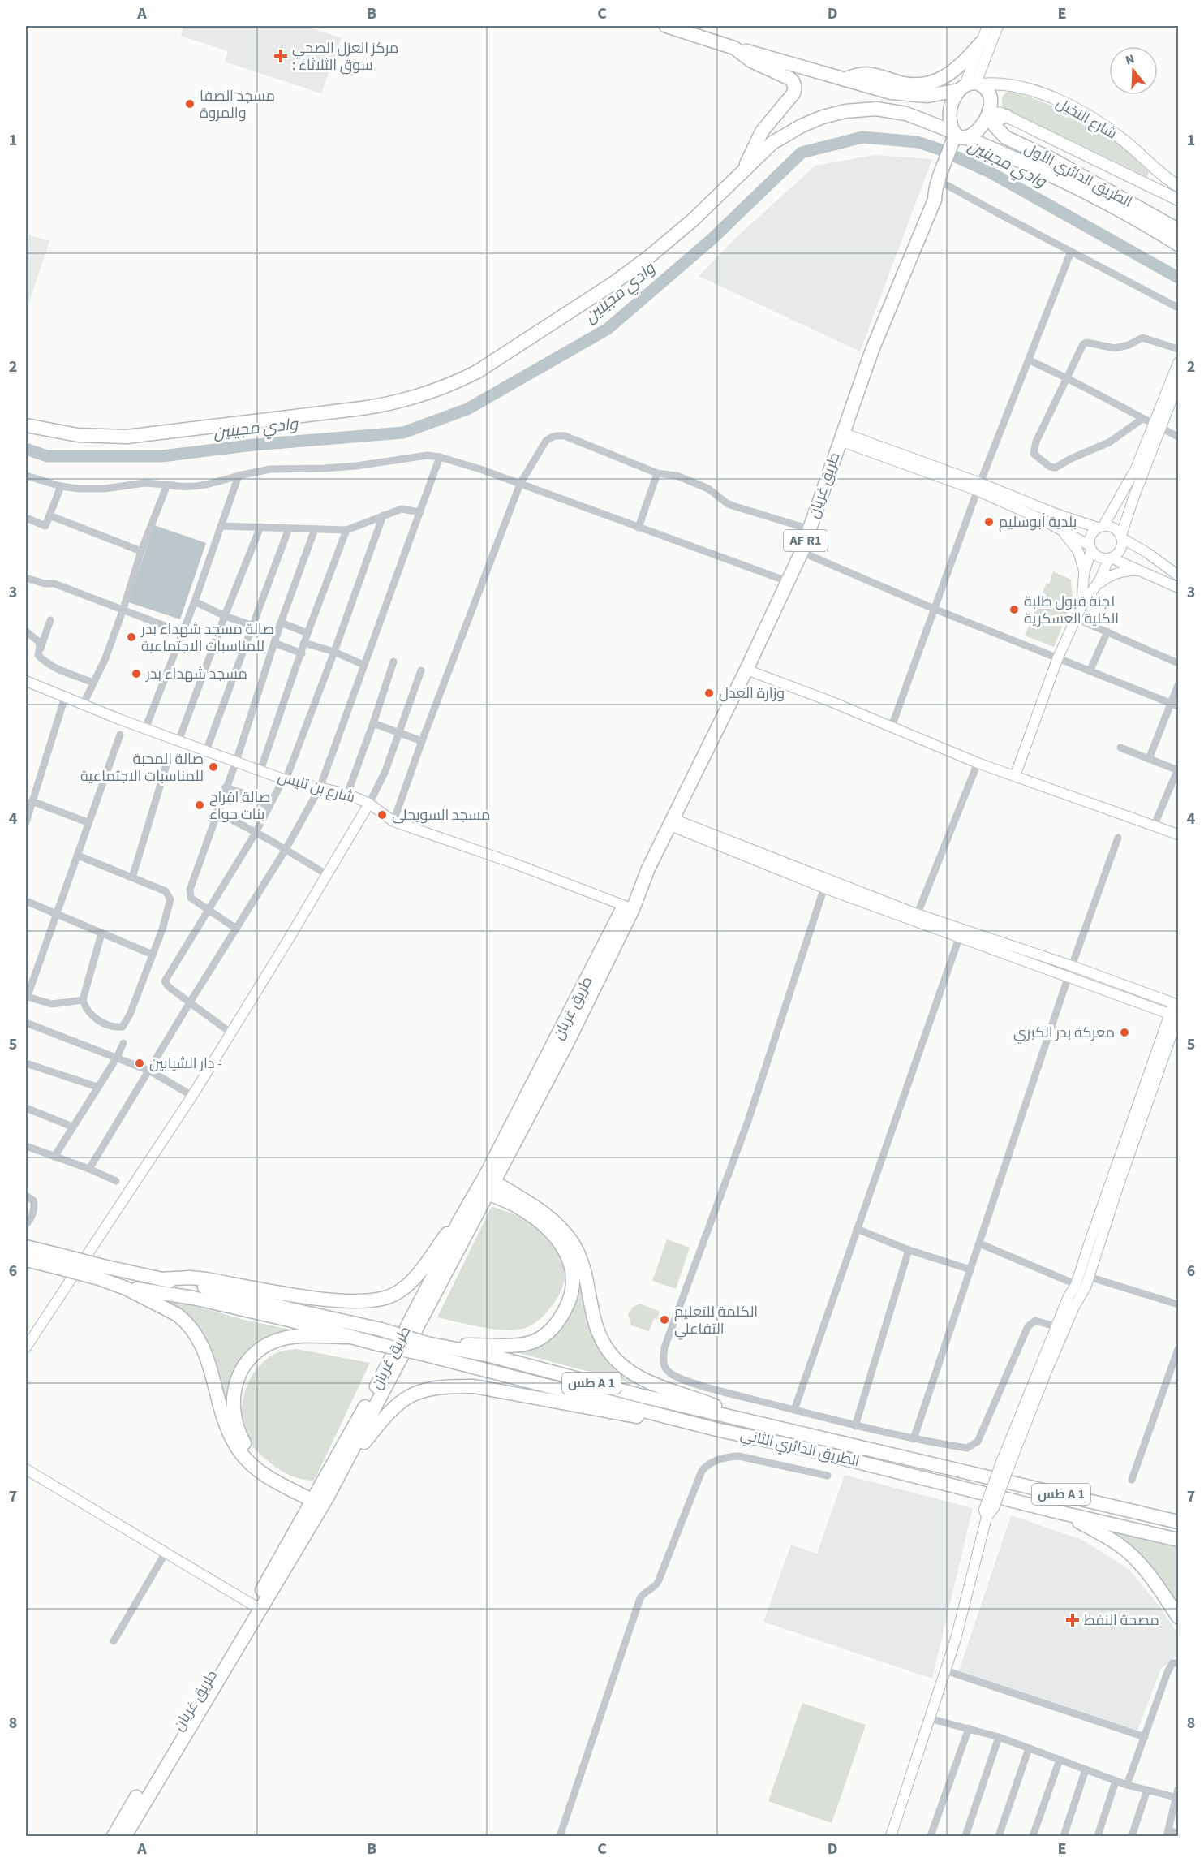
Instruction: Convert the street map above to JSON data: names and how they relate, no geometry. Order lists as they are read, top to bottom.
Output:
{
  "streets": {
    "highway": [
      "الطريق الدائري الأول",
      "طريق غريان",
      "AF R1",
      "طس A 1",
      "الطريق الدائري الثاني"
    ],
    "main road": ["شارع النخيل"],
    "street": ["شارع بن تليس"]
  },
  "crossings": [
    ["شارع النخيل", "الطريق الدائري الأول"],
    ["شارع النخيل", "طريق غريان"],
    ["الطريق الدائري الأول", "طريق غريان"],
    ["طريق غريان", "شارع بن تليس"]
  ],
  "water": ["وادي مجينين"],
  "places": {
    "health": ["مركز العزل الصحي : سوق الثلاثاء", "مصحة النفط"],
    "other": [
      "مسجد الصفا والمروة",
      "بلدية أبوسليم",
      "لجنة قبول طلبة الكلية العسكرية",
      "صالة مسجد شهداء بدر للمناسبات الاجتماعية",
      "مسجد شهداء بدر",
      "وزارة العدل",
      "صالة المحبة للمناسبات الاجتماعية",
      "صالة افراح بنات حواء",
      "مسجد السويحلى",
      "معركة بدر الكبري",
      "دار الشيابين -",
      "الكلمة للتعليم التفاعلي"
    ]
  },
  "north": "top",
  "grid": {
    "columns": [
      "A",
      "B",
      "C",
      "D",
      "E"
    ],
    "rows": [
      "1",
      "2",
      "3",
      "4",
      "5",
      "6",
      "7",
      "8"
    ]
  }
}
